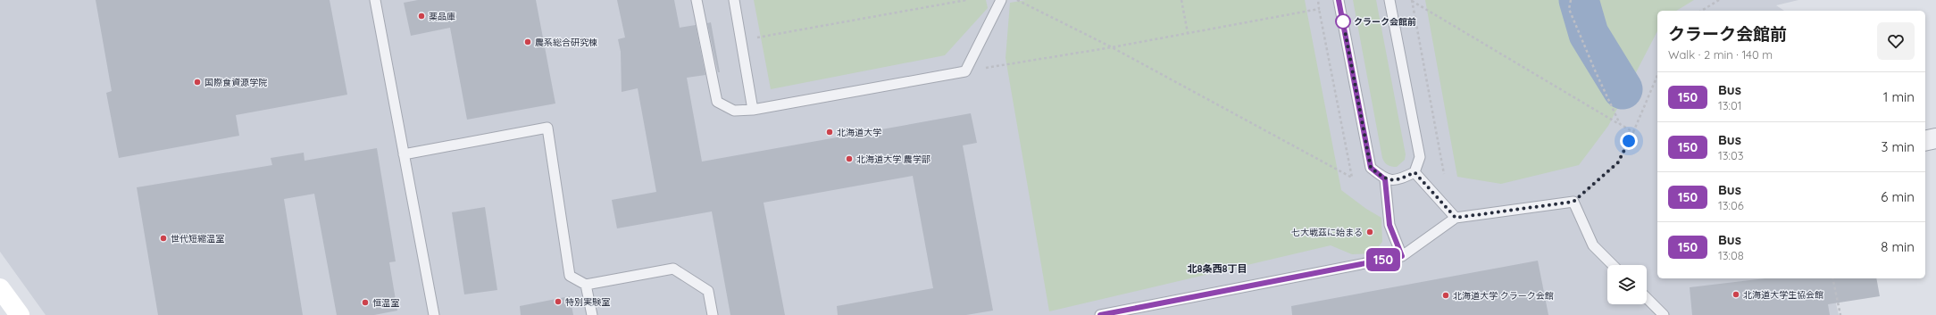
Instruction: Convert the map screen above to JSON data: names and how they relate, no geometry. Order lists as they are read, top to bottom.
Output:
{
  "districts": ["北8条西8丁目"],
  "places": [
    "薬品庫",
    "クラーク会館前",
    "農系総合研究棟",
    "国際食資源学院",
    "北海道大学",
    "北海道大学 農学部",
    "七大戦茲に始まる",
    "世代短縮温室",
    "北海道大学生協会館",
    "北海道大学 クラーク会館",
    "特別実験室",
    "恒温室"
  ],
  "lines": ["bus line 150"],
  "page": {
    "on_map": "150",
    "heading": ["クラーク会館前", "Walk · 2 min · 140 m"],
    "list": [
      {
        "mark": "150",
        "name": "Bus",
        "note": "13:01",
        "value": "1 min"
      },
      {
        "mark": "150",
        "name": "Bus",
        "note": "13:03",
        "value": "3 min"
      },
      {
        "mark": "150",
        "name": "Bus",
        "note": "13:06",
        "value": "6 min"
      },
      {
        "mark": "150",
        "name": "Bus",
        "note": "13:08",
        "value": "8 min"
      }
    ]
  }
}
